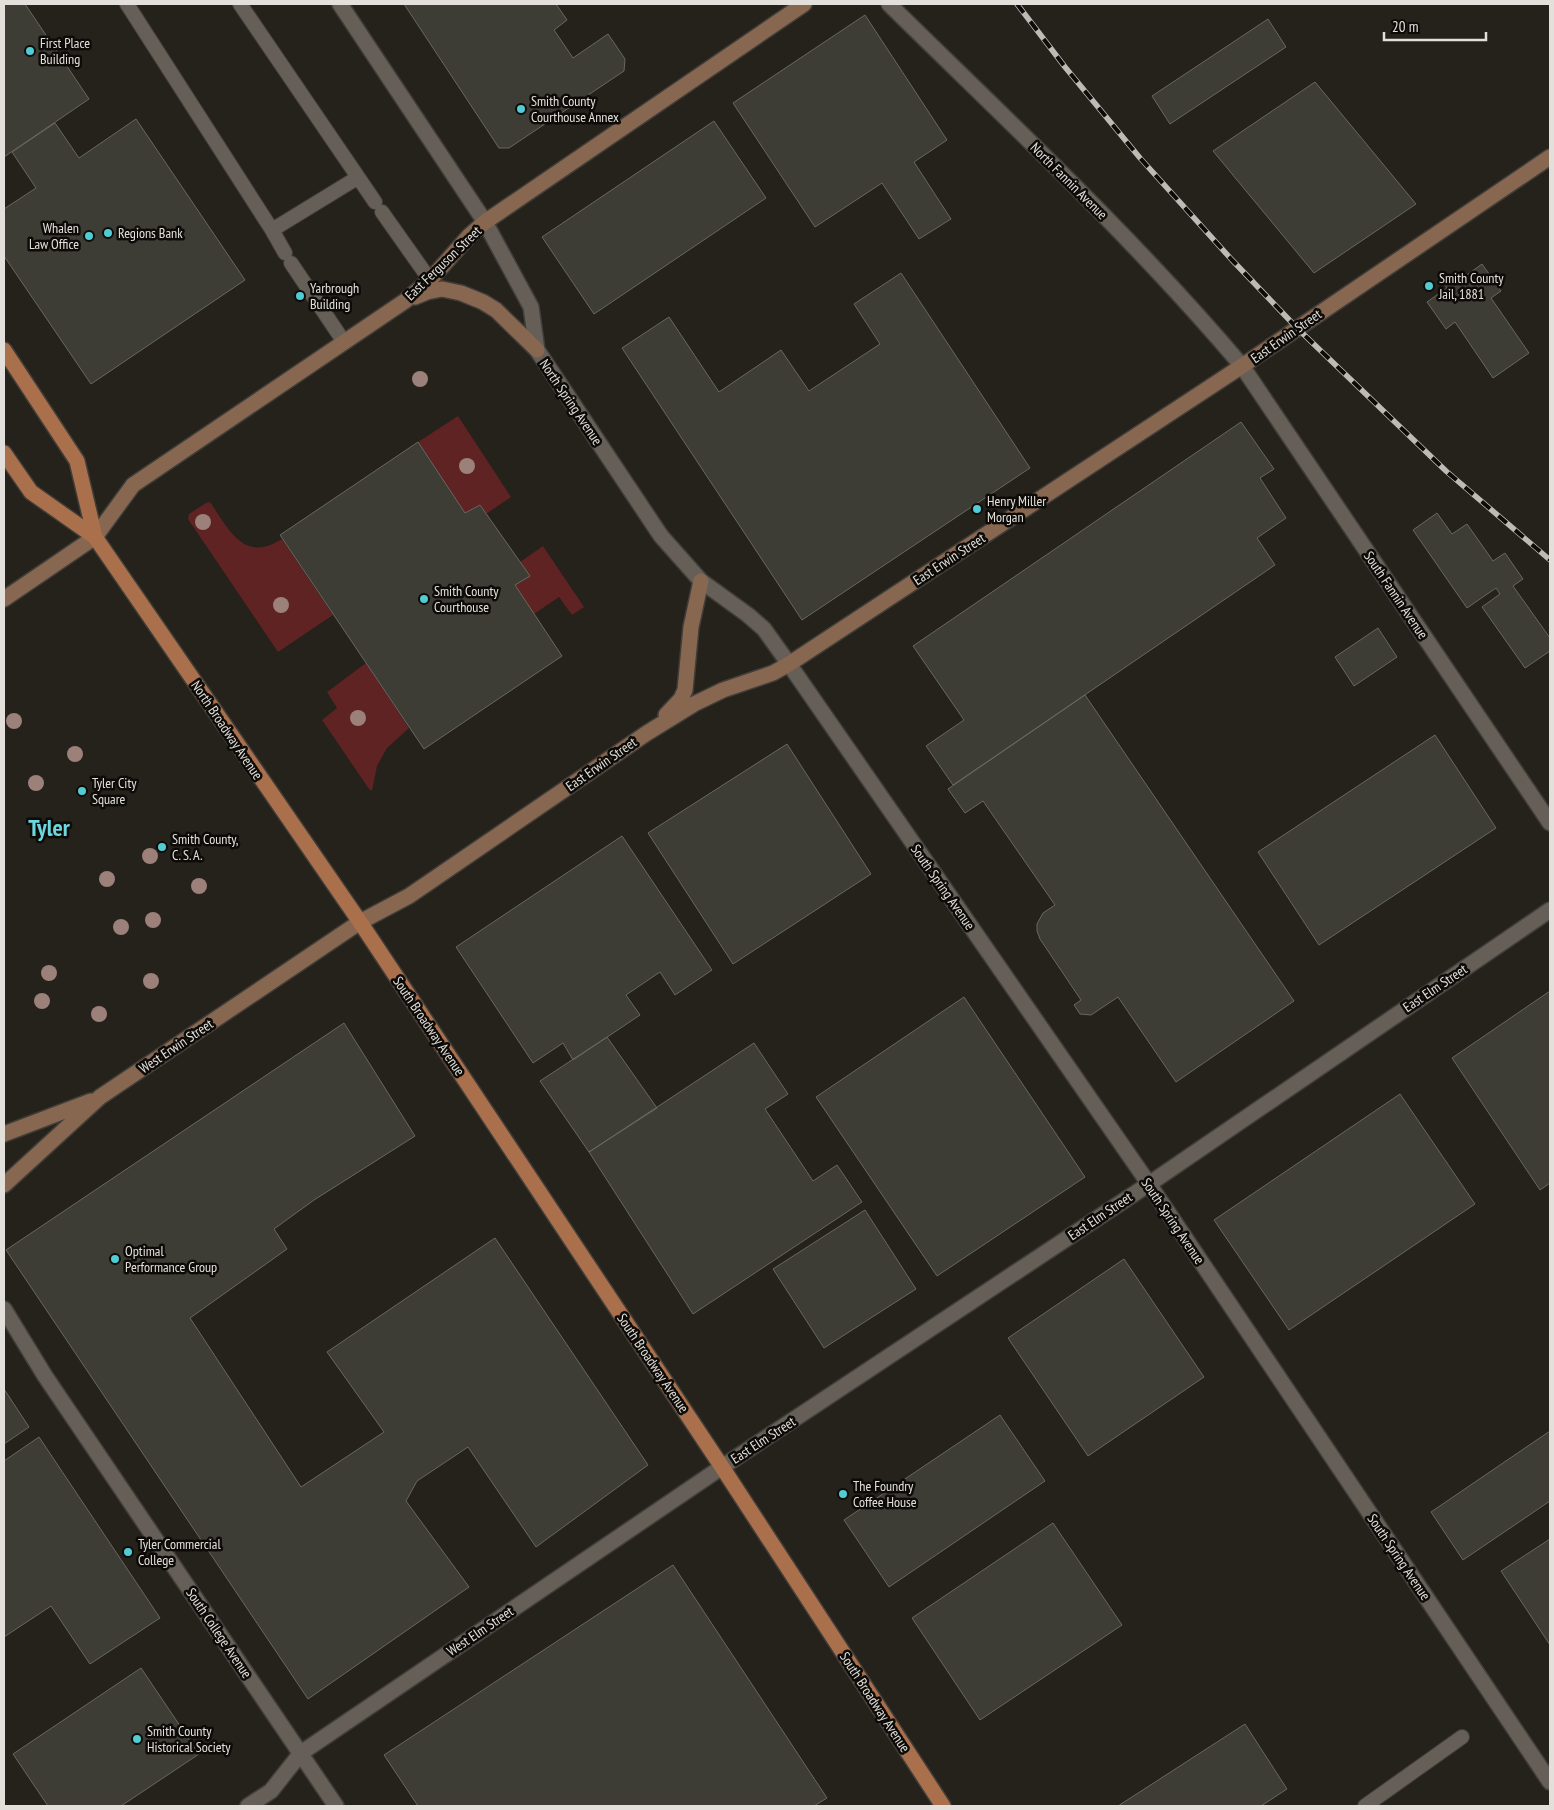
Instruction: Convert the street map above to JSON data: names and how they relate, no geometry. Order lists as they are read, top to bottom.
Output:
{
  "streets": {
    "main road": [
      "East Ferguson Street",
      "East Erwin Street",
      "North Broadway Avenue",
      "South Broadway Avenue",
      "West Erwin Street"
    ],
    "street": [
      "North Fannin Avenue",
      "North Spring Avenue",
      "South Fannin Avenue",
      "South Spring Avenue",
      "East Elm Street",
      "West Elm Street",
      "South College Avenue"
    ]
  },
  "crossings": [
    ["North Fannin Avenue", "East Erwin Street"],
    ["North Fannin Avenue", "South Fannin Avenue"],
    ["East Ferguson Street", "North Spring Avenue"],
    ["East Ferguson Street", "North Broadway Avenue"],
    ["East Erwin Street", "North Spring Avenue"],
    ["East Erwin Street", "South Fannin Avenue"],
    ["East Erwin Street", "North Broadway Avenue"],
    ["East Erwin Street", "South Spring Avenue"],
    ["East Erwin Street", "South Broadway Avenue"],
    ["East Erwin Street", "West Erwin Street"],
    ["North Spring Avenue", "South Spring Avenue"],
    ["North Broadway Avenue", "South Broadway Avenue"],
    ["North Broadway Avenue", "West Erwin Street"],
    ["South Spring Avenue", "East Elm Street"],
    ["East Elm Street", "South Broadway Avenue"],
    ["East Elm Street", "West Elm Street"],
    ["South Broadway Avenue", "West Erwin Street"],
    ["South Broadway Avenue", "West Elm Street"],
    ["West Elm Street", "South College Avenue"]
  ],
  "districts": ["Tyler"],
  "places": [
    "First Place Building",
    "Smith County Courthouse Annex",
    "Regions Bank",
    "Whalen Law Office",
    "Smith County Jail, 1881",
    "Yarbrough Building",
    "Henry Miller Morgan",
    "Smith County Courthouse",
    "Tyler City Square",
    "Smith County, C. S. A.",
    "Optimal Performance Group",
    "The Foundry Coffee House",
    "Tyler Commercial College",
    "Smith County Historical Society"
  ],
  "scale_bar": "20 m"
}
